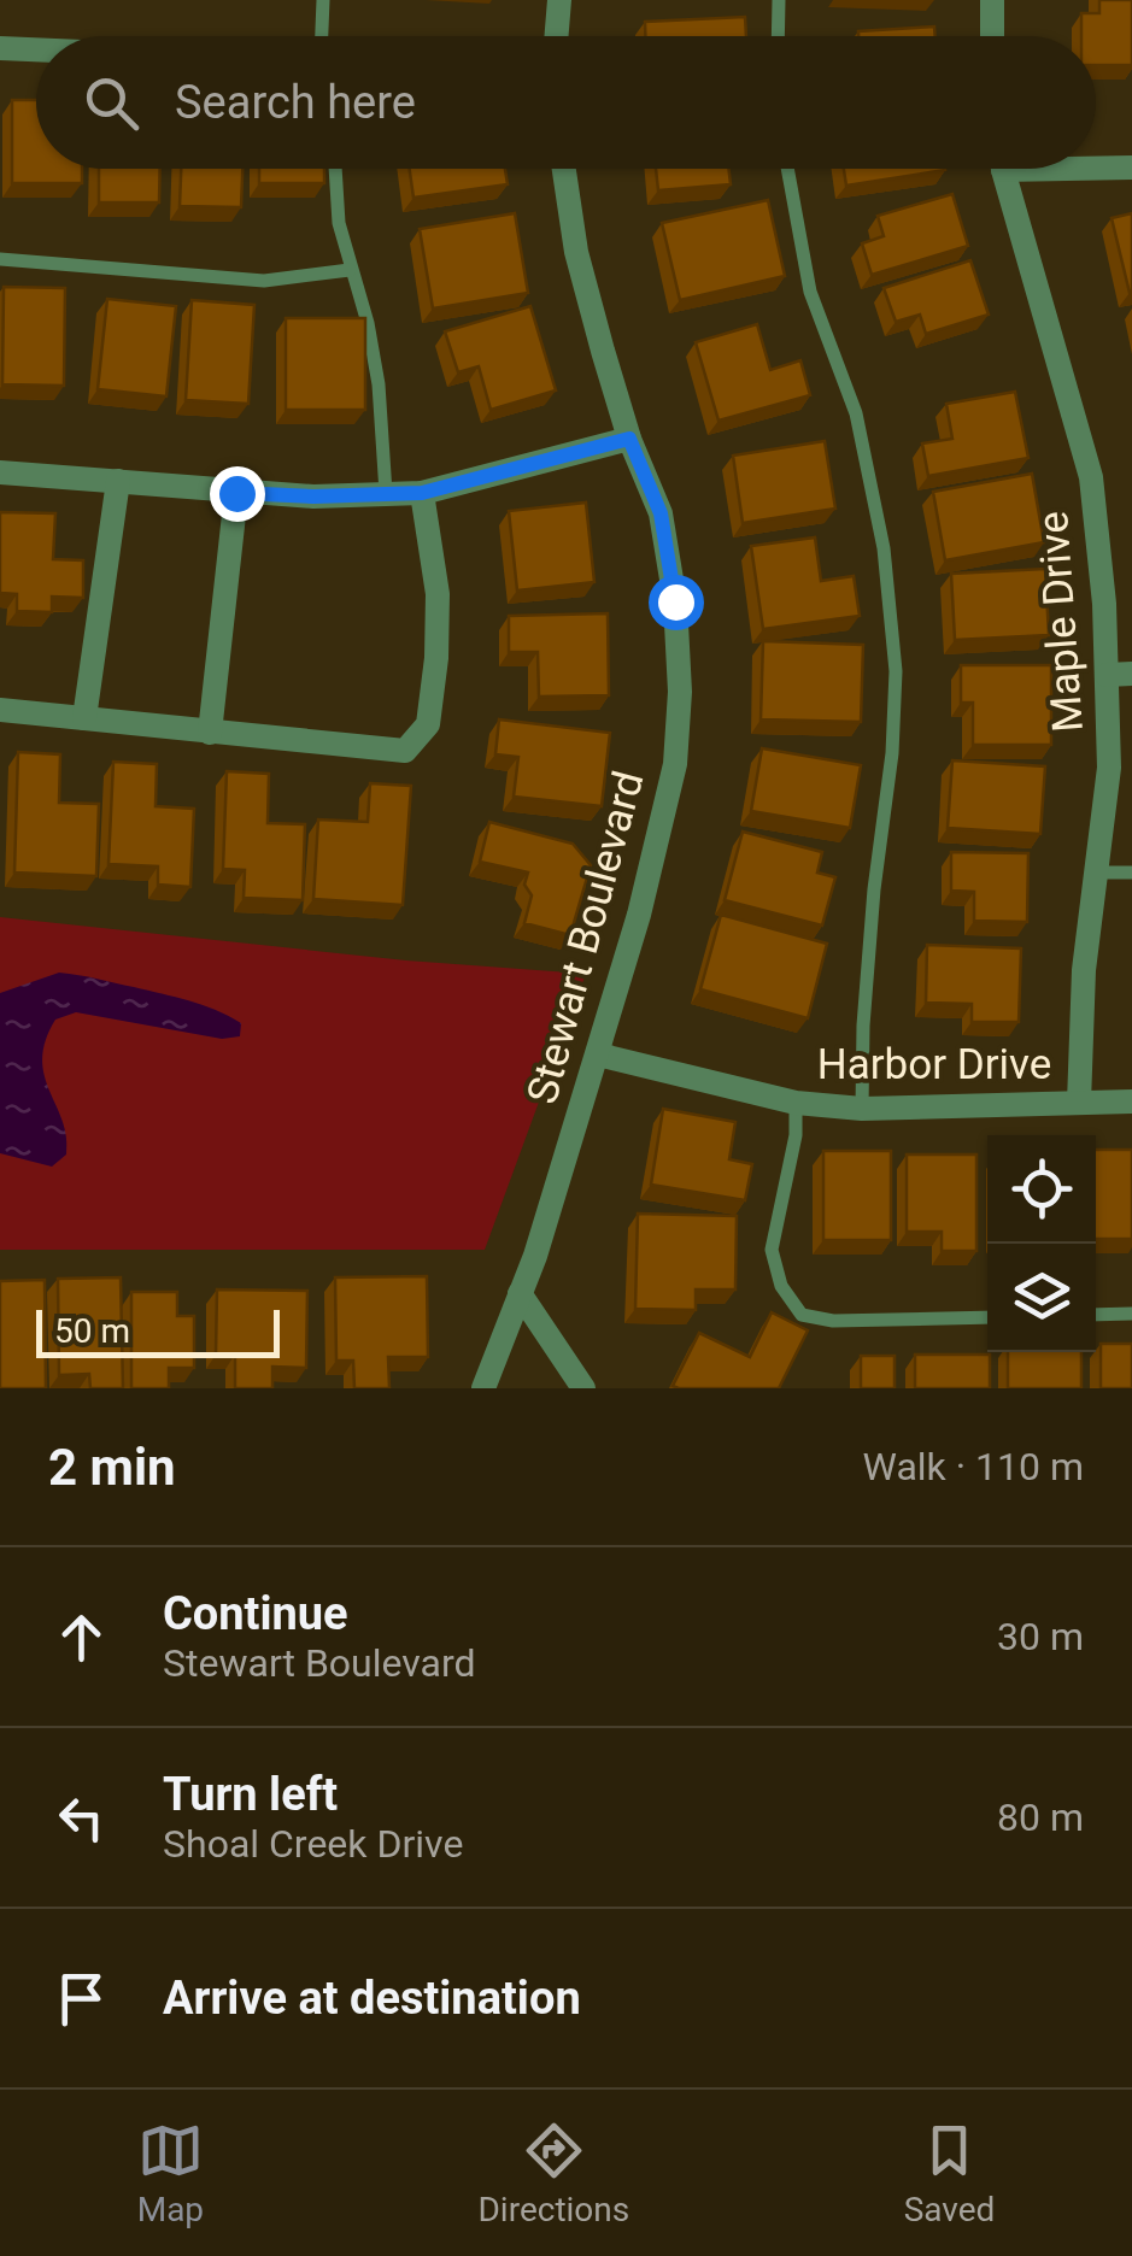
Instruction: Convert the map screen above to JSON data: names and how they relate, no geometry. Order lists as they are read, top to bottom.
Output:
{
  "streets": {
    "street": ["Maple Drive", "Stewart Boulevard", "Harbor Drive"]
  },
  "crossings": [
    ["Maple Drive", "Harbor Drive"],
    ["Stewart Boulevard", "Harbor Drive"]
  ],
  "scale_bar": "50 m",
  "page": {
    "search": "Search here",
    "scale": "50 m",
    "heading": ["2 min", "Walk · 110 m"],
    "list": [
      ["Continue", "Stewart Boulevard", "30 m"],
      ["Turn left", "Shoal Creek Drive", "80 m"],
      "Arrive at destination"
    ],
    "nav": ["Map", "Directions", "Saved"]
  }
}
